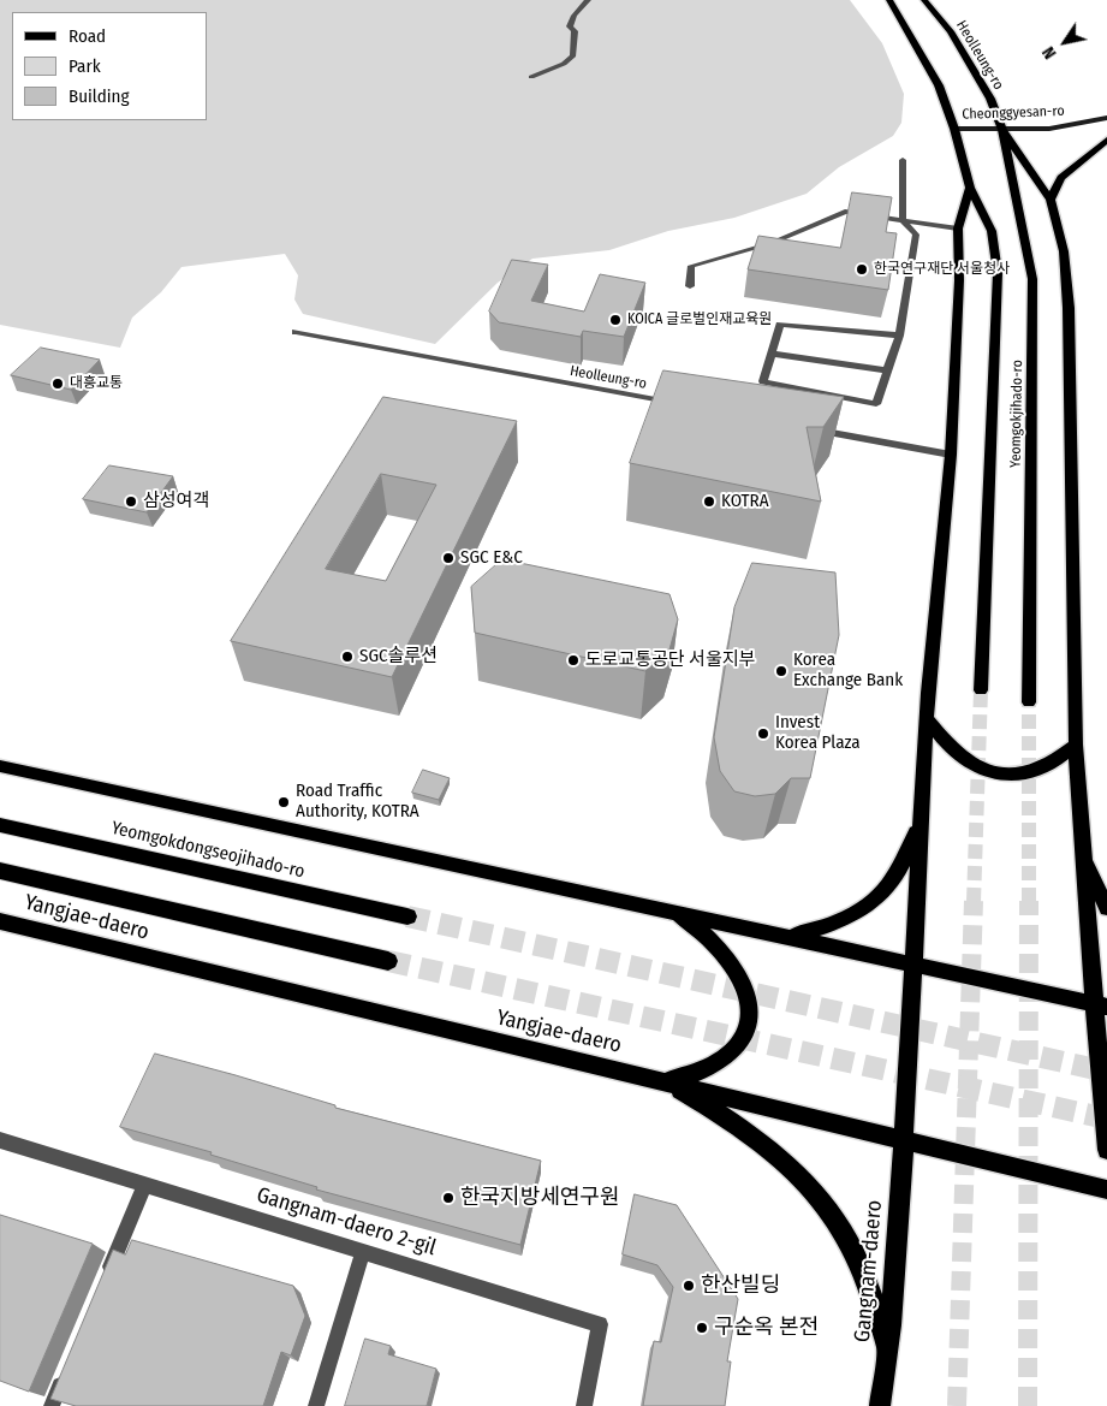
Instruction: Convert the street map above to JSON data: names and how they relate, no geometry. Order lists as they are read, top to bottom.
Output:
{
  "streets": {
    "highway": ["Yeomgokdongseojihado-ro"],
    "main road": [
      "Heolleung-ro",
      "Cheonggyesan-ro",
      "Yeomgokjihado-ro",
      "Yangjae-daero",
      "Gangnam-daero"
    ],
    "street": ["Gangnam-daero 2-gil"]
  },
  "crossings": [
    ["Heolleung-ro", "Cheonggyesan-ro"],
    ["Heolleung-ro", "Yeomgokjihado-ro"],
    ["Cheonggyesan-ro", "Yeomgokjihado-ro"],
    ["Yeomgokjihado-ro", "Gangnam-daero"],
    ["Yangjae-daero", "Gangnam-daero"]
  ],
  "places": [
    "한국연구재단 서울청사",
    "KOICA 글로벌인재교육원",
    "대흥교통",
    "삼성여객",
    "KOTRA",
    "SGC E&C",
    "SGC솔루션",
    "도로교통공단 서울지부",
    "Korea Exchange Bank",
    "Invest Korea Plaza",
    "Road Traffic Authority, KOTRA",
    "한국지방세연구원",
    "한산빌딩",
    "구순옥 본전"
  ],
  "legend": ["Road", "Park", "Building"],
  "north": "bottom left"
}
